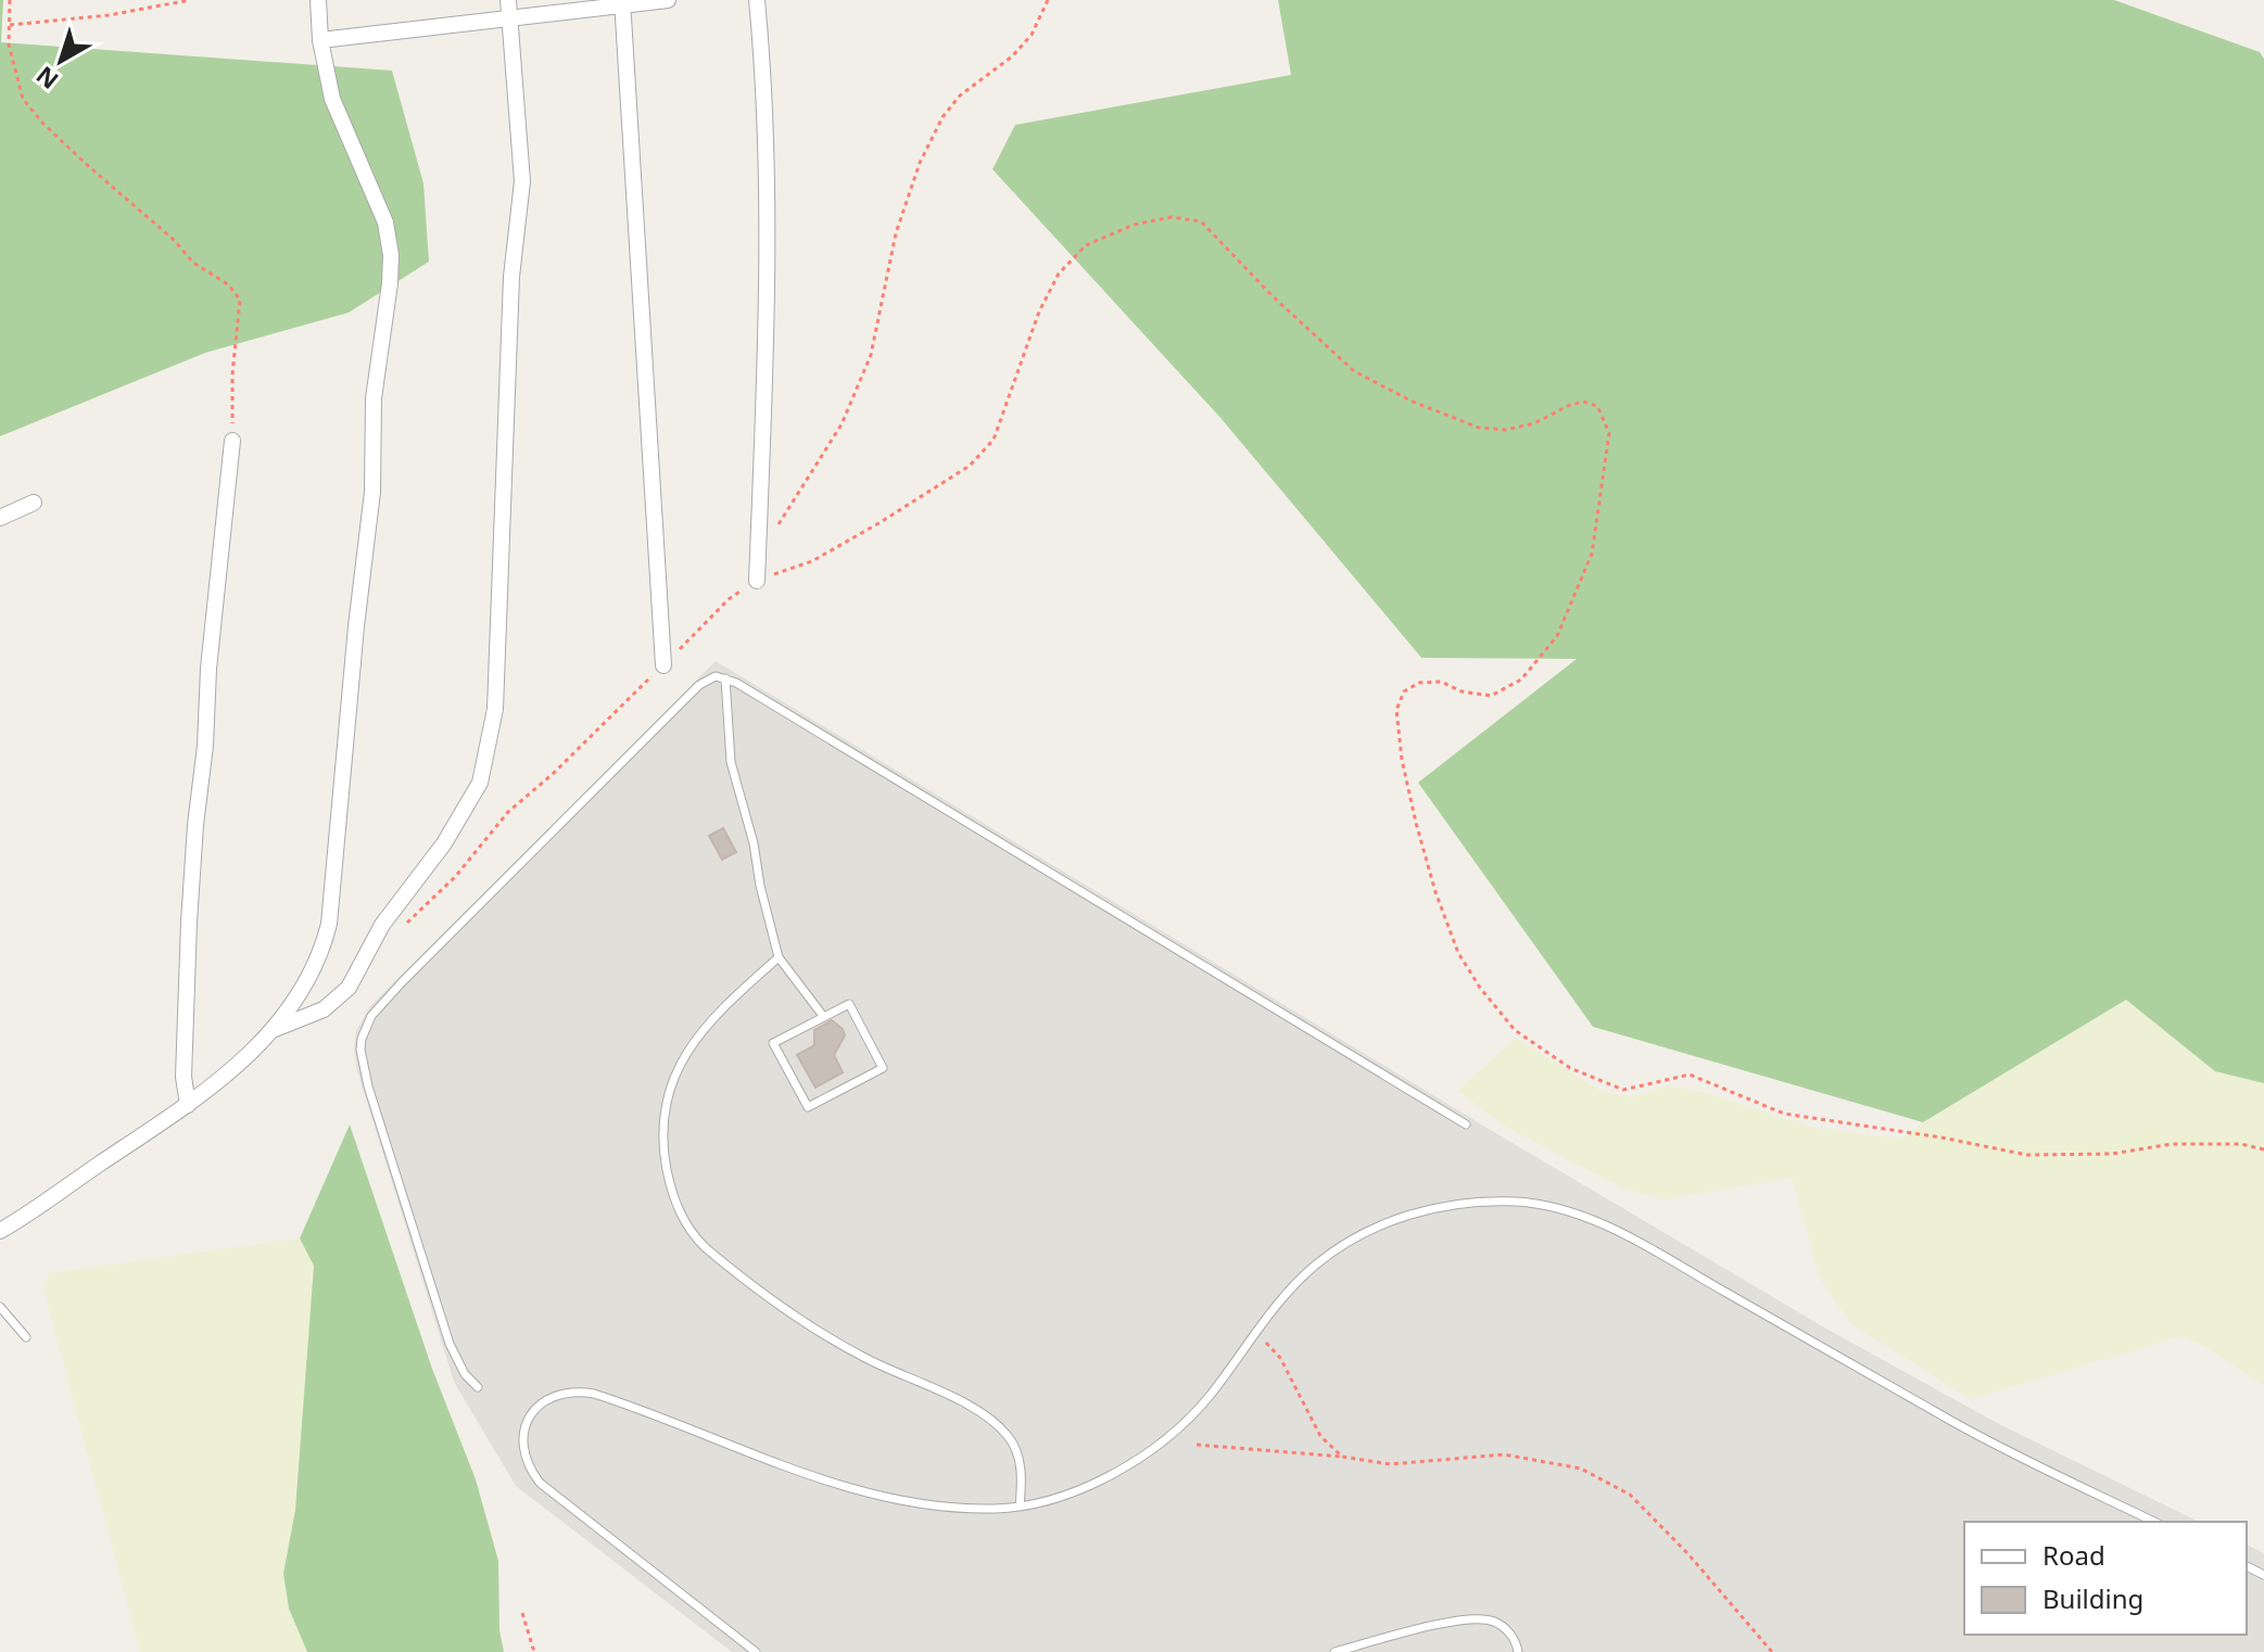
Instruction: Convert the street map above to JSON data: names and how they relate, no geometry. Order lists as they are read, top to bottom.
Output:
{
  "legend": ["Road", "Building"],
  "north": "bottom left"
}
